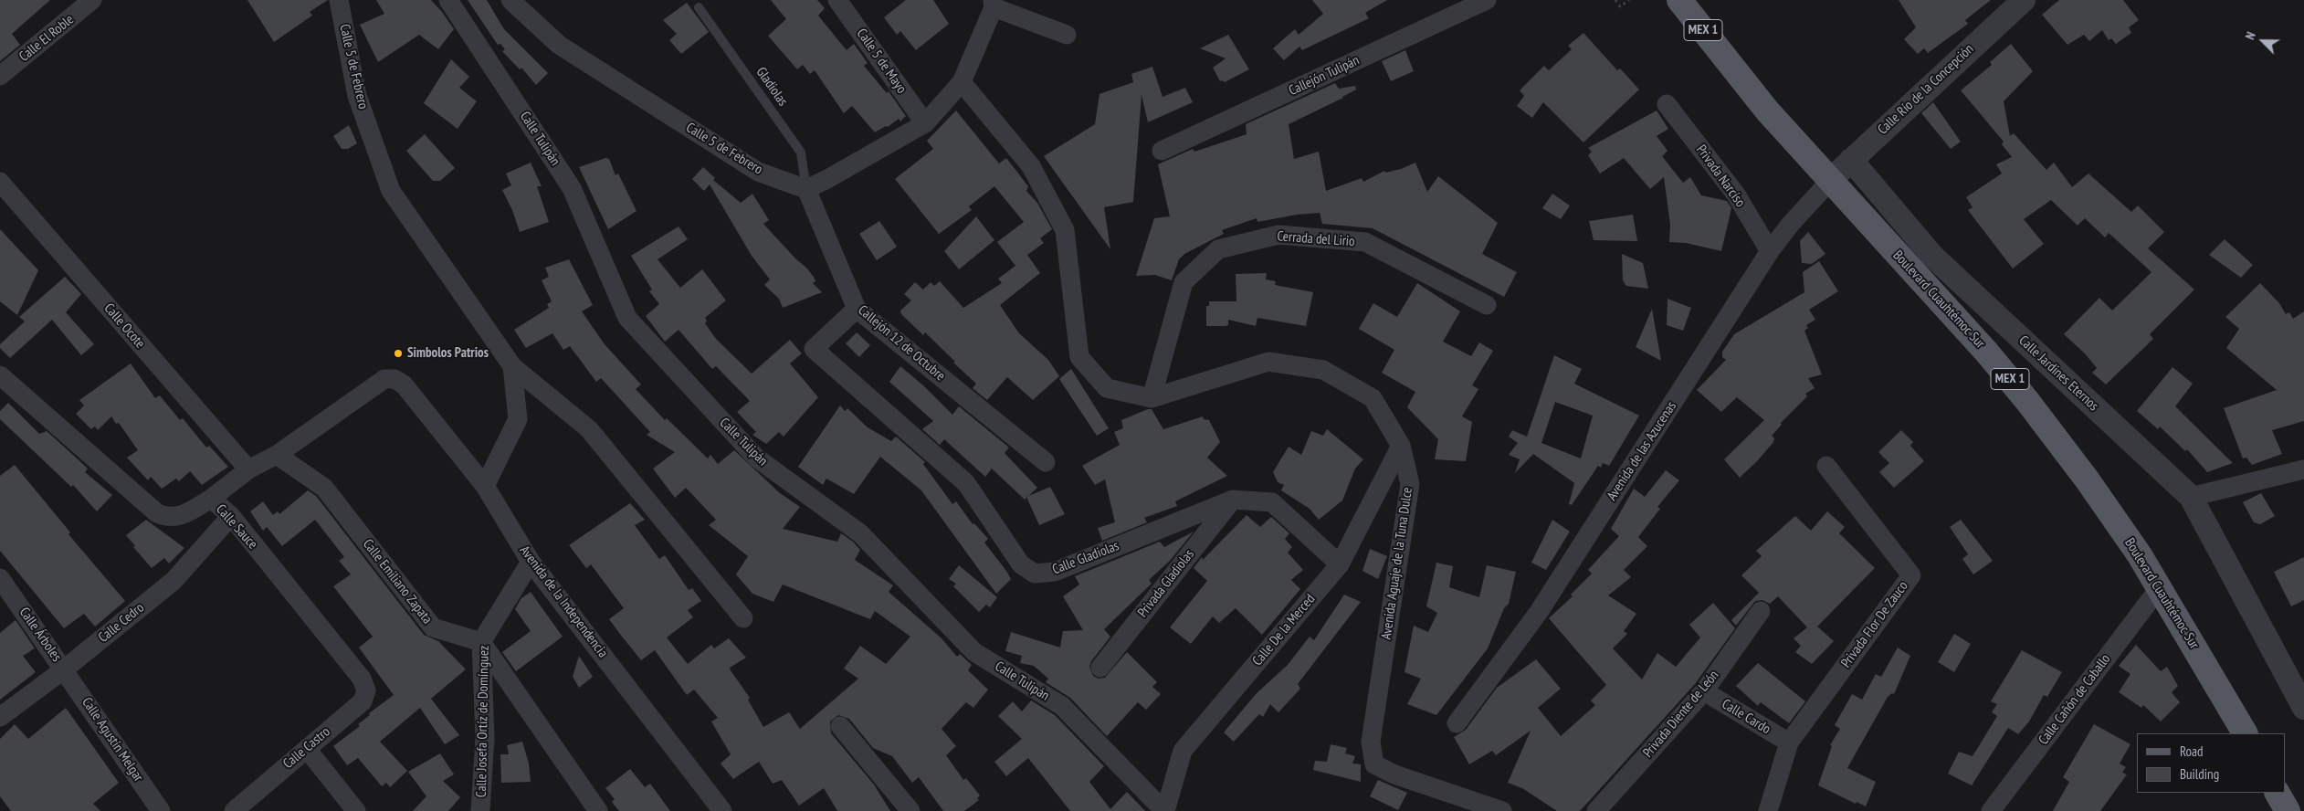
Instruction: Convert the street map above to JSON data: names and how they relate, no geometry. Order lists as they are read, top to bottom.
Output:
{
  "streets": {
    "main road": ["MEX 1", "Boulevard Cuauhtémoc Sur"],
    "street": [
      "Calle El Roble",
      "Calle 5 de Mayo",
      "Calle 5 de Febrero",
      "Callejón Tulipán",
      "Calle Río de la Concepción",
      "Calle Tulipán",
      "Privada Narcíso",
      "Cerrada del Lirio",
      "Calle Ocote",
      "Callejón 12 de Octubre",
      "Calle Jardines Eternos",
      "Avenida de las Azucenas",
      "Calle Sauce",
      "Calle Gladiolas",
      "Avenida Aguaje de la Tuna Dulce",
      "Calle Emiliano Zapata",
      "Privada Gladiolas",
      "Avenida de la Independencia",
      "Calle Cedro",
      "Privada Flor De Zauco",
      "Calle De la Merced",
      "Calle Árboles",
      "Calle Cañón de Caballo",
      "Privada Diente de León",
      "Calle Cardo",
      "Calle Josefa Ortíz de Domínguez",
      "Calle Agustín Melgar",
      "Calle Castro"
    ],
    "lane": ["Gladiolas"]
  },
  "crossings": [
    ["Calle 5 de Febrero", "Gladiolas"],
    ["Calle 5 de Febrero", "Callejón 12 de Octubre"],
    ["Gladiolas", "Callejón 12 de Octubre"],
    ["Calle Río de la Concepción", "Boulevard Cuauhtémoc Sur"],
    ["Calle Río de la Concepción", "Calle Jardines Eternos"],
    ["Calle Río de la Concepción", "Avenida de las Azucenas"],
    ["Calle Tulipán", "Calle De la Merced"],
    ["Privada Narcíso", "Avenida de las Azucenas"],
    ["Cerrada del Lirio", "Avenida Aguaje de la Tuna Dulce"],
    ["Boulevard Cuauhtémoc Sur", "Avenida de las Azucenas"],
    ["Boulevard Cuauhtémoc Sur", "Calle Cañón de Caballo"],
    ["Callejón 12 de Octubre", "Calle Gladiolas"],
    ["Calle Sauce", "Calle Cedro"],
    ["Calle Sauce", "Calle Castro"],
    ["Calle Gladiolas", "Privada Gladiolas"],
    ["Calle Gladiolas", "Calle De la Merced"],
    ["Avenida Aguaje de la Tuna Dulce", "Calle De la Merced"],
    ["Calle Emiliano Zapata", "Avenida de la Independencia"],
    ["Calle Emiliano Zapata", "Calle Josefa Ortíz de Domínguez"],
    ["Avenida de la Independencia", "Calle Josefa Ortíz de Domínguez"],
    ["Calle Cedro", "Calle Árboles"],
    ["Calle Cedro", "Calle Agustín Melgar"],
    ["Privada Flor De Zauco", "Calle Cardo"],
    ["Calle Árboles", "Calle Agustín Melgar"],
    ["Privada Diente de León", "Calle Cardo"]
  ],
  "places": ["Simbolos Patrios"],
  "legend": ["Road", "Building"],
  "north": "top left"
}
